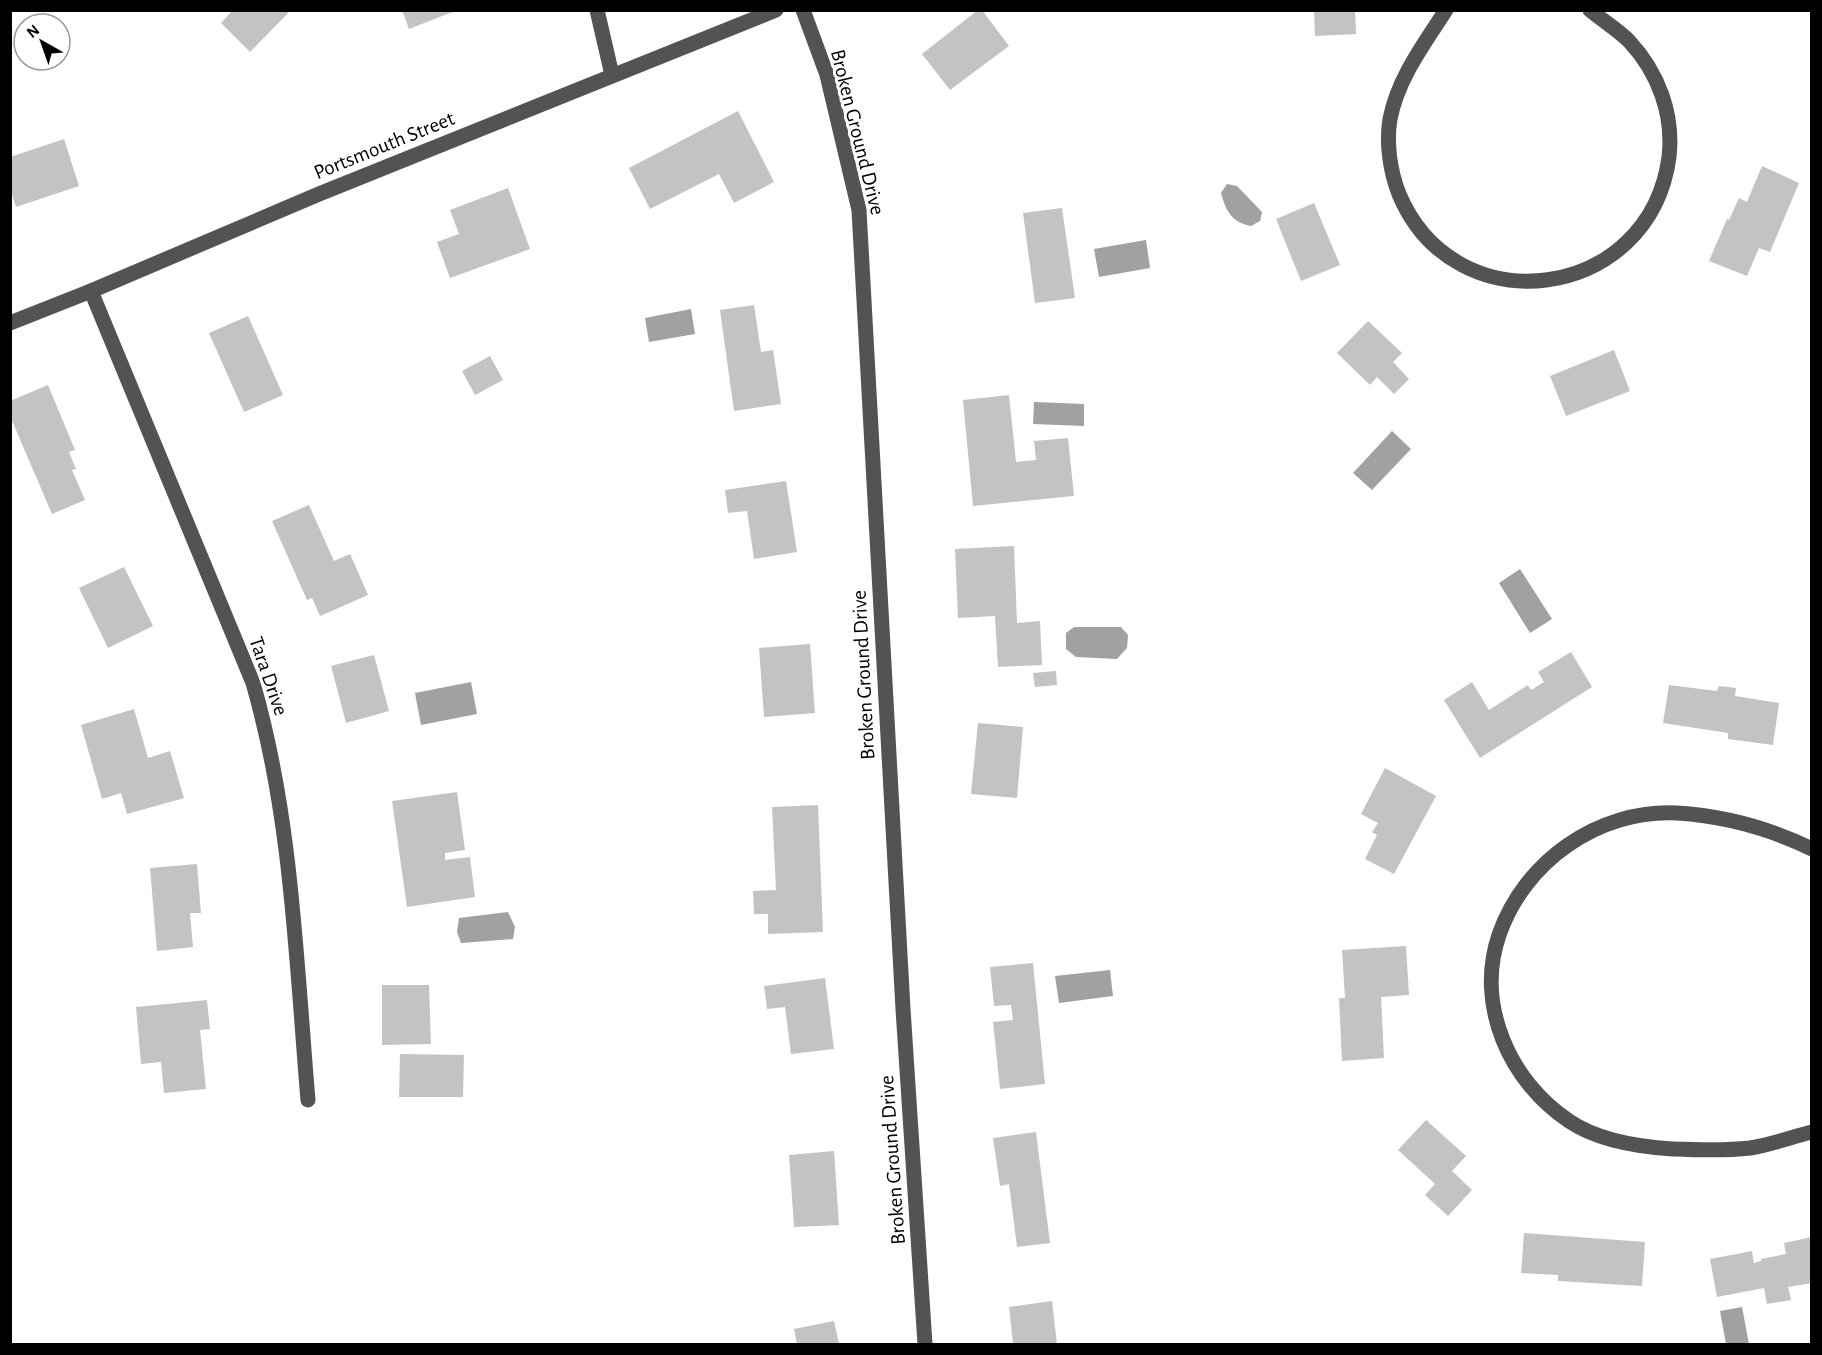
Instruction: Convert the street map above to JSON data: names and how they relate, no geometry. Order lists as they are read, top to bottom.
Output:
{
  "streets": {
    "street": ["Broken Ground Drive", "Portsmouth Street", "Tara Drive"]
  },
  "crossings": [
    ["Portsmouth Street", "Tara Drive"]
  ],
  "north": "top left"
}
